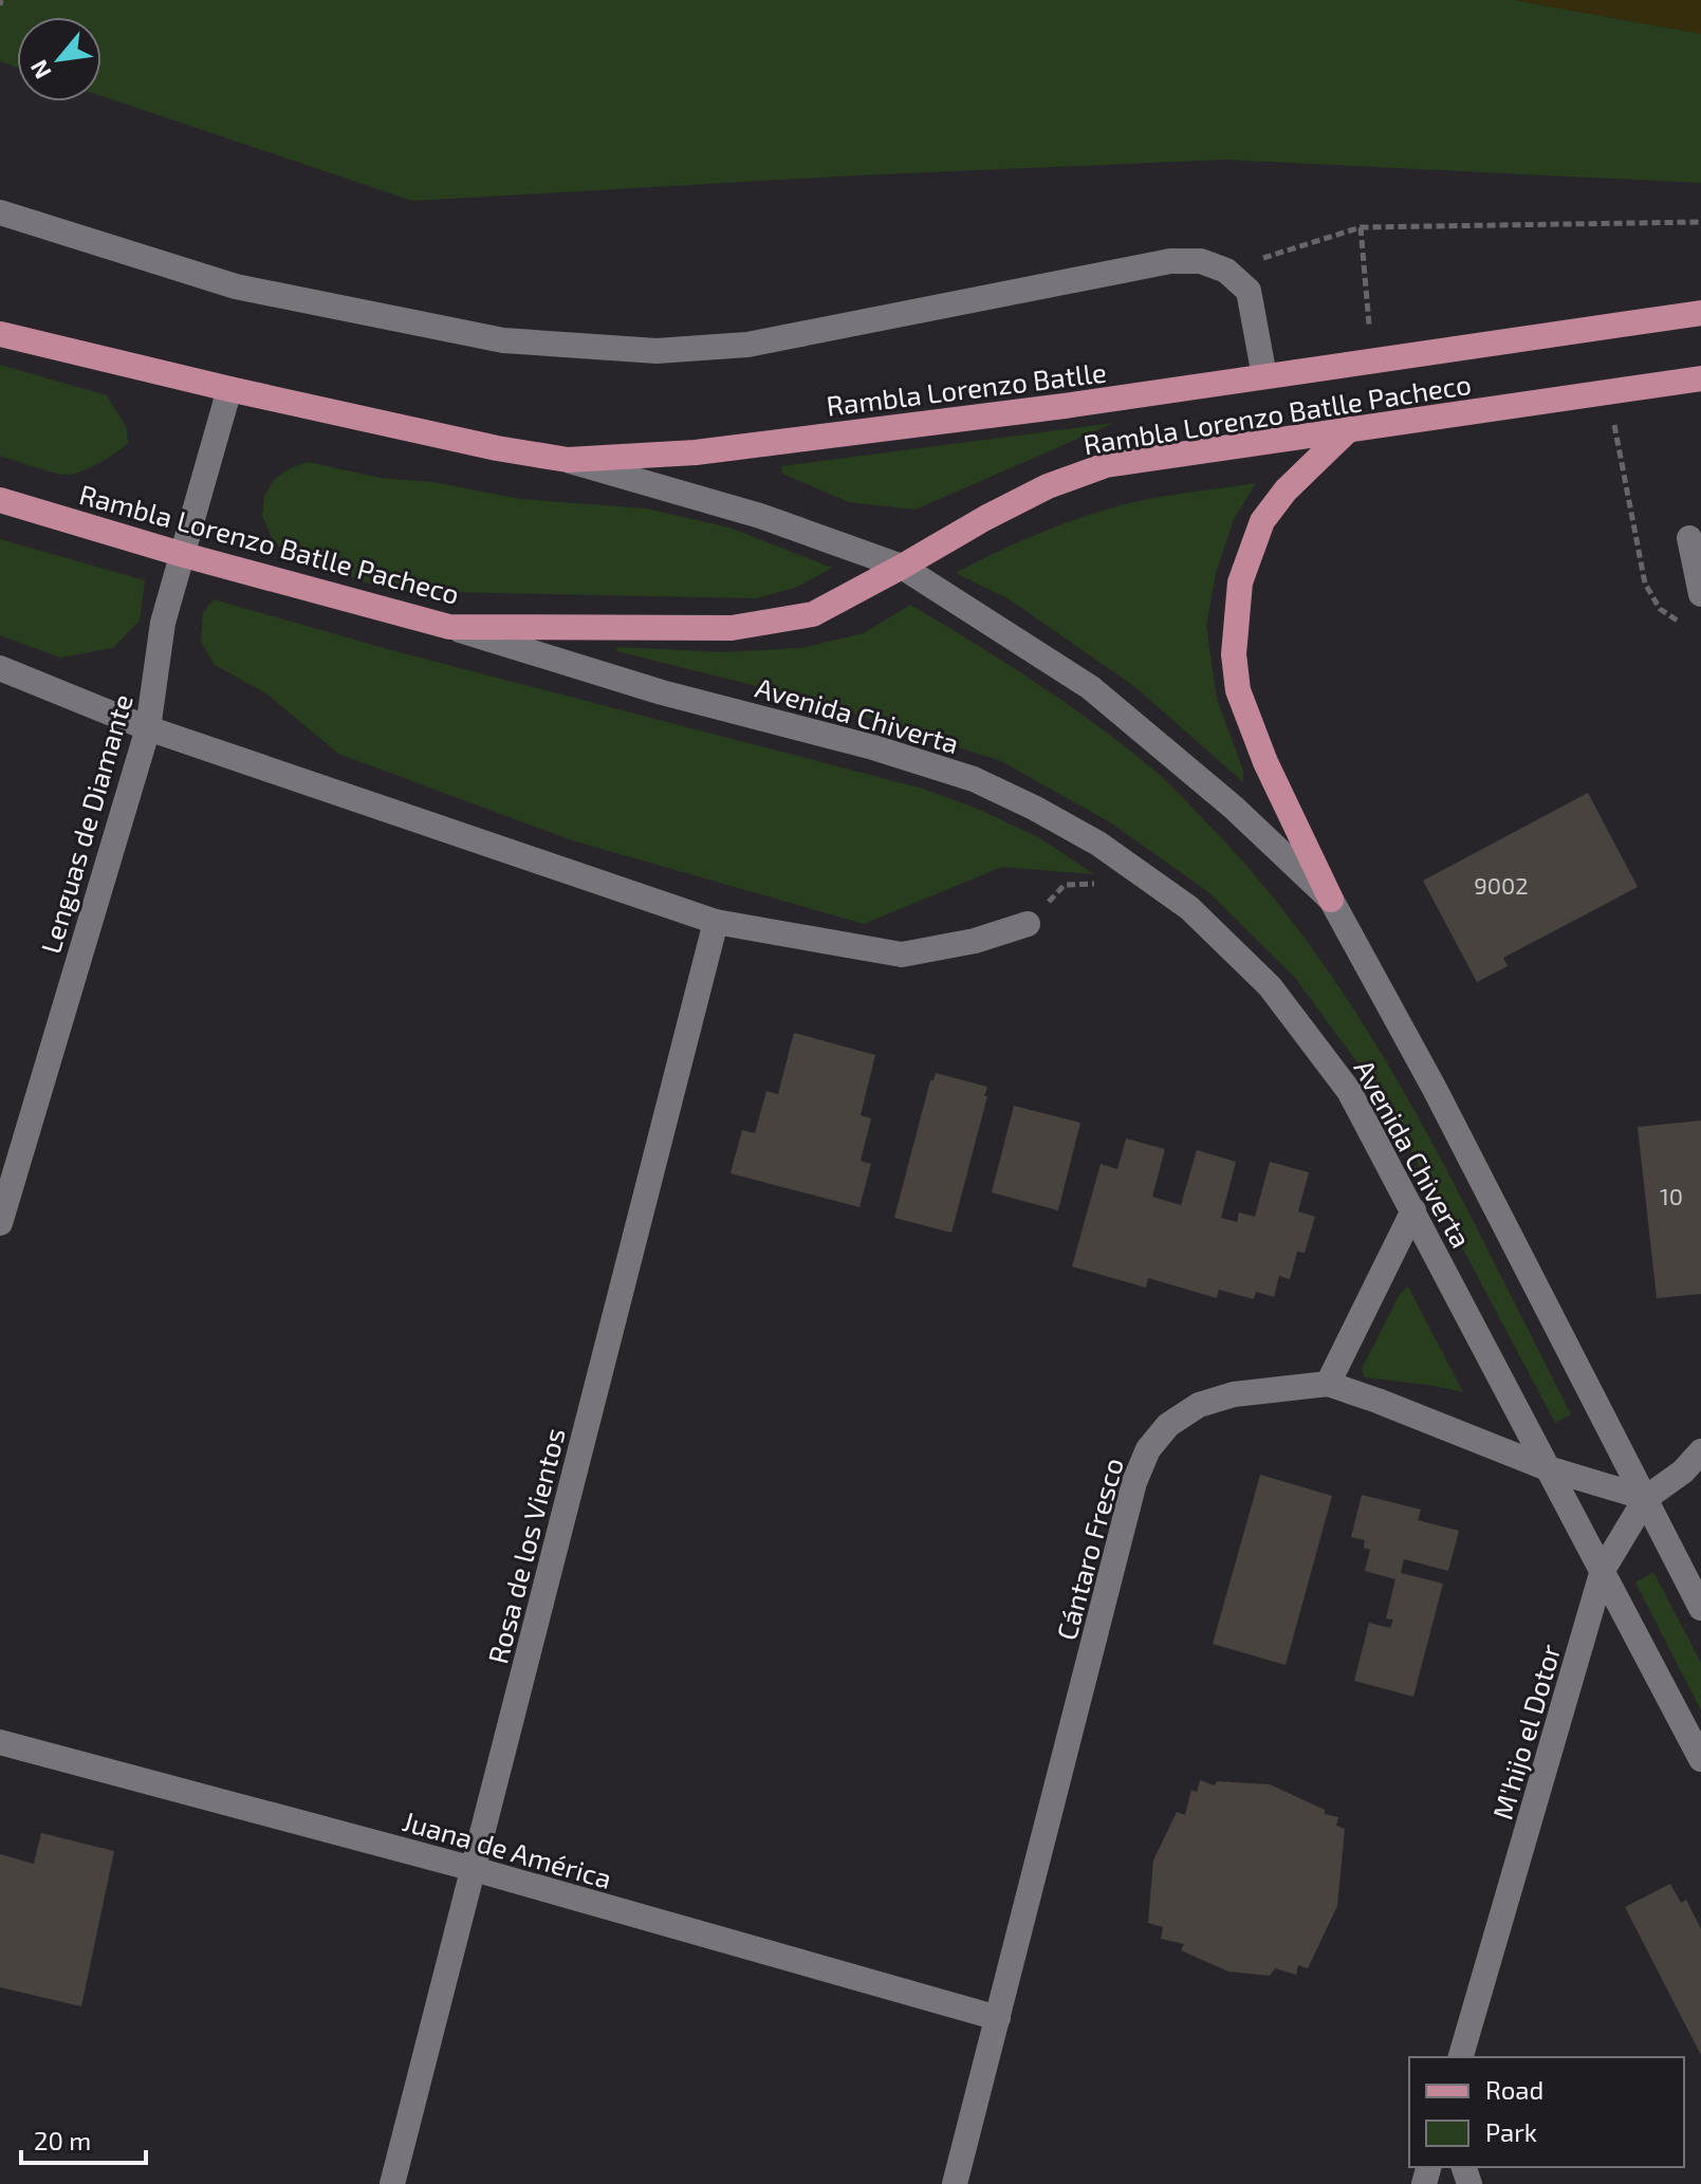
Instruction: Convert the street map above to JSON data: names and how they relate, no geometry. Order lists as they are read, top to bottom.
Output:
{
  "streets": {
    "main road": ["Rambla Lorenzo Batlle", "Rambla Lorenzo Batlle Pacheco"],
    "street": [
      "Avenida Chiverta",
      "Lenguas de Diamante",
      "Rosa de los Vientos",
      "Cántaro Fresco",
      "M'hijo el Dotor",
      "Juana de América"
    ]
  },
  "crossings": [
    ["Rambla Lorenzo Batlle", "Rambla Lorenzo Batlle Pacheco"],
    ["Rambla Lorenzo Batlle", "Avenida Chiverta"],
    ["Rambla Lorenzo Batlle Pacheco", "Avenida Chiverta"],
    ["Rambla Lorenzo Batlle Pacheco", "Lenguas de Diamante"],
    ["Avenida Chiverta", "Cántaro Fresco"],
    ["Avenida Chiverta", "M'hijo el Dotor"],
    ["Rosa de los Vientos", "Juana de América"],
    ["Cántaro Fresco", "M'hijo el Dotor"],
    ["Cántaro Fresco", "Juana de América"]
  ],
  "house_numbers": ["9002", "10"],
  "legend": ["Road", "Park"],
  "scale_bar": "20 m",
  "north": "bottom left"
}
